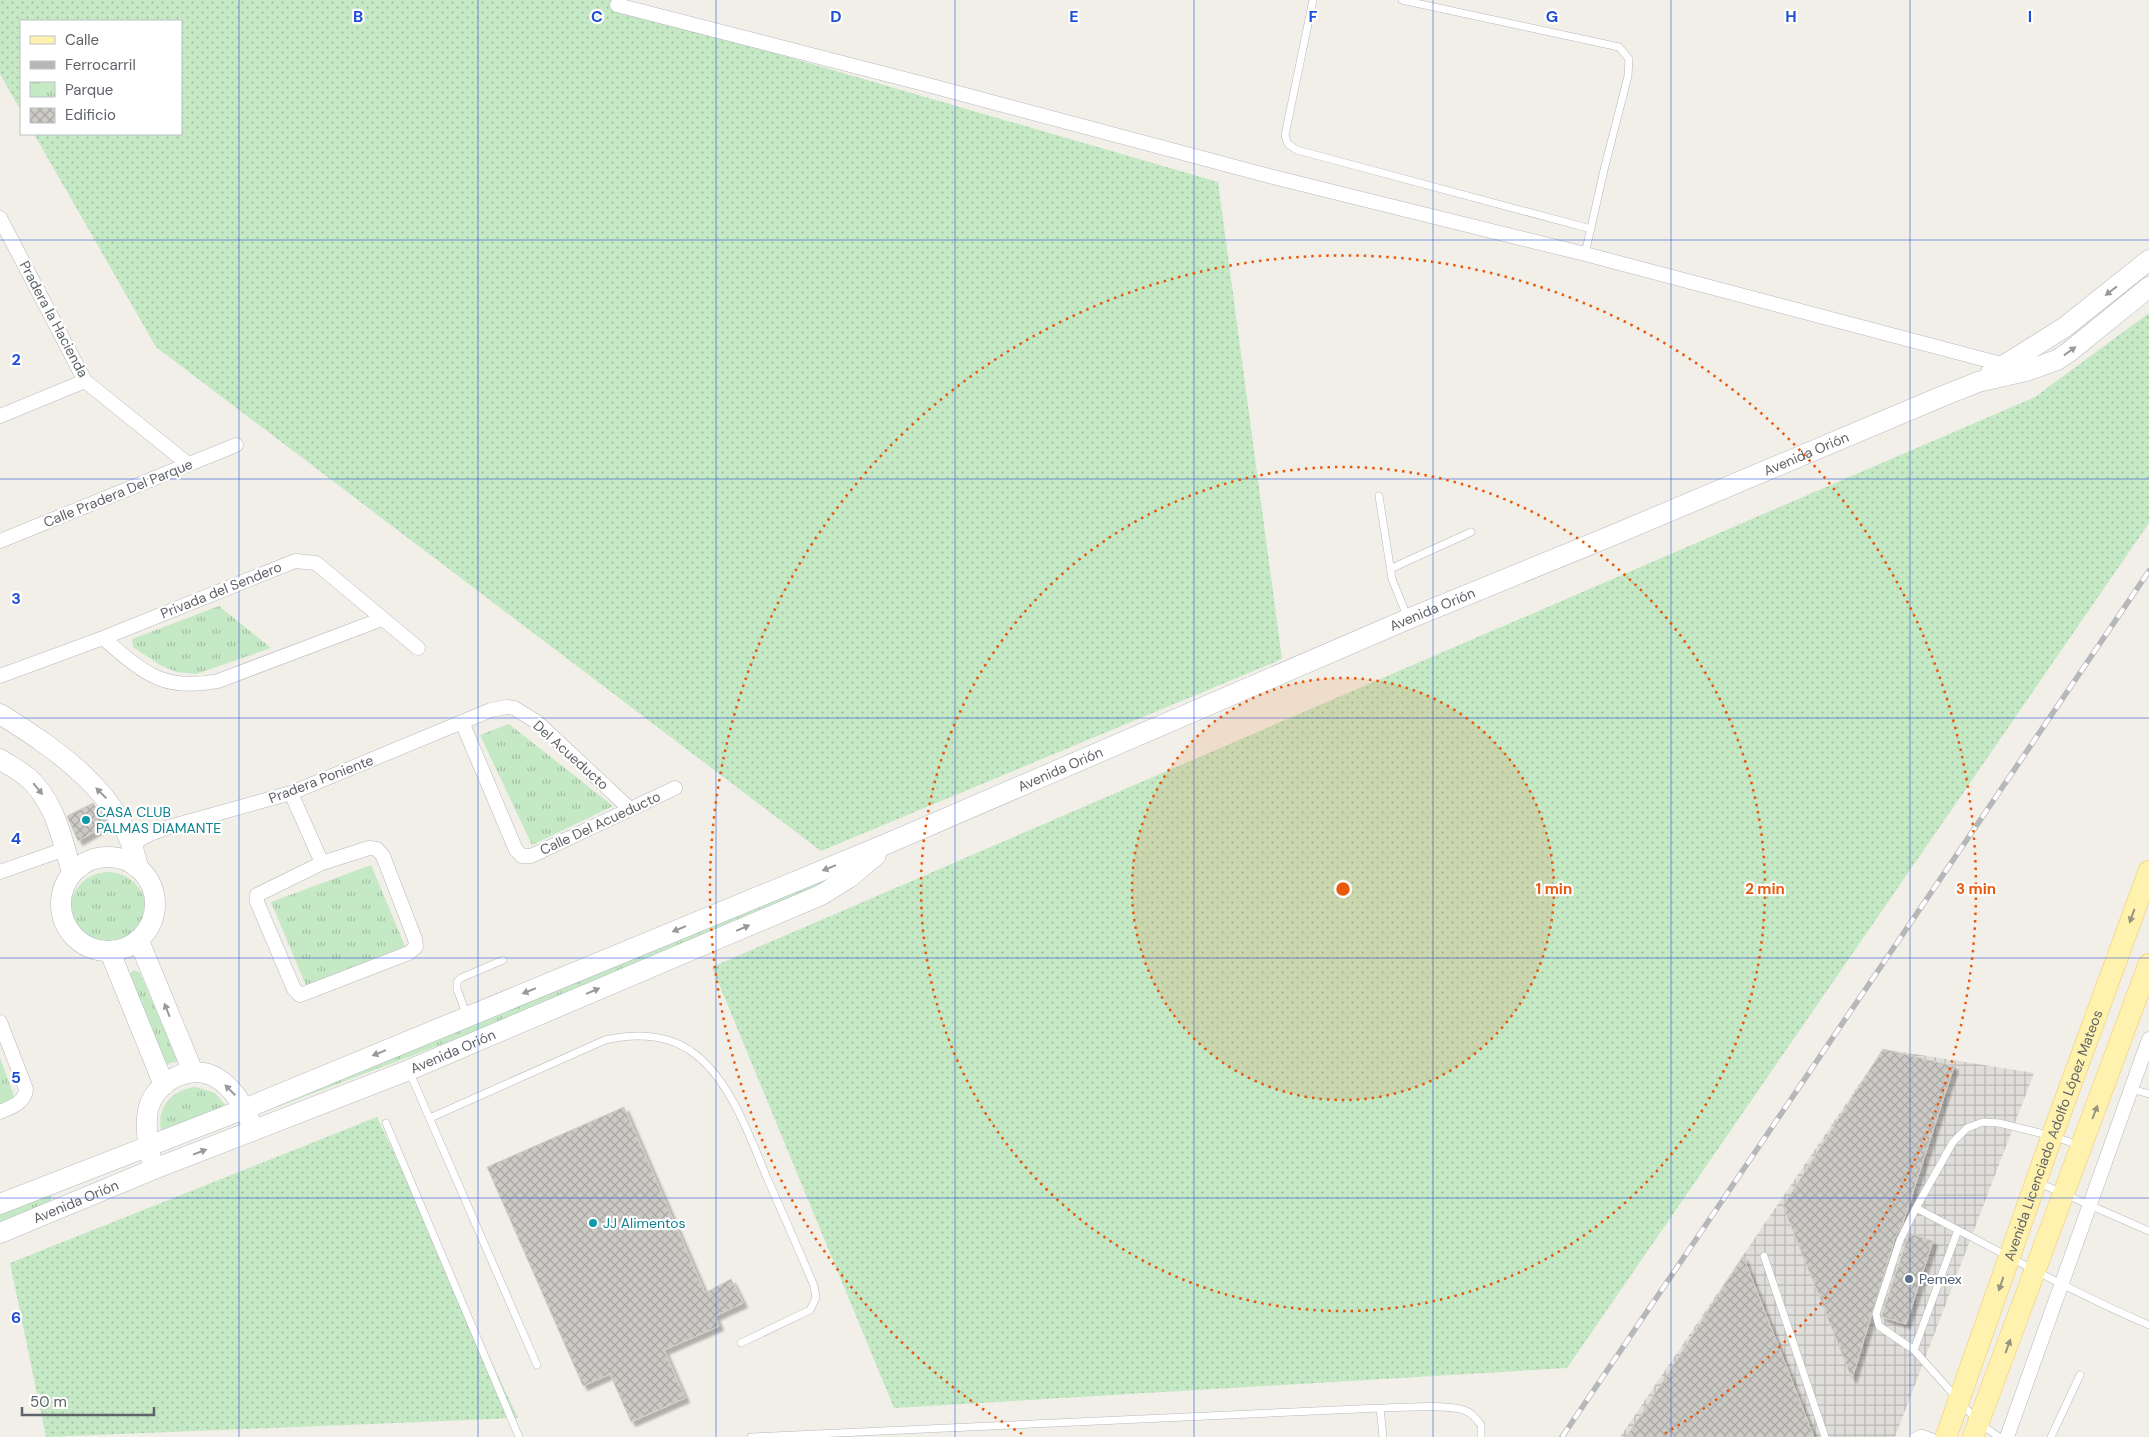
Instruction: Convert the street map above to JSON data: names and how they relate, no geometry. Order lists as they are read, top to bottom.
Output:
{
  "streets": {
    "main road": ["Avenida Licenciado Adolfo López Mateos"],
    "street": [
      "Pradera la Hacienda",
      "Avenida Orión",
      "Calle Pradera Del Parque",
      "Privada del Sendero",
      "Del Acueducto",
      "Pradera Poniente",
      "Calle Del Acueducto"
    ]
  },
  "crossings": [
    ["Pradera la Hacienda", "Calle Pradera Del Parque"],
    ["Del Acueducto", "Pradera Poniente"],
    ["Del Acueducto", "Calle Del Acueducto"],
    ["Pradera Poniente", "Calle Del Acueducto"]
  ],
  "places": ["CASA CLUB PALMAS DIAMANTE", "JJ Alimentos", "Pemex"],
  "legend": [
    "Calle",
    "Ferrocarril",
    "Parque",
    "Edificio"
  ],
  "scale_bar": "50 m",
  "grid": {
    "columns": [
      "B",
      "C",
      "D",
      "E",
      "F",
      "G",
      "H",
      "I"
    ],
    "rows": [
      "2",
      "3",
      "4",
      "5",
      "6"
    ]
  },
  "rings": ["1 min", "2 min", "3 min"]
}
